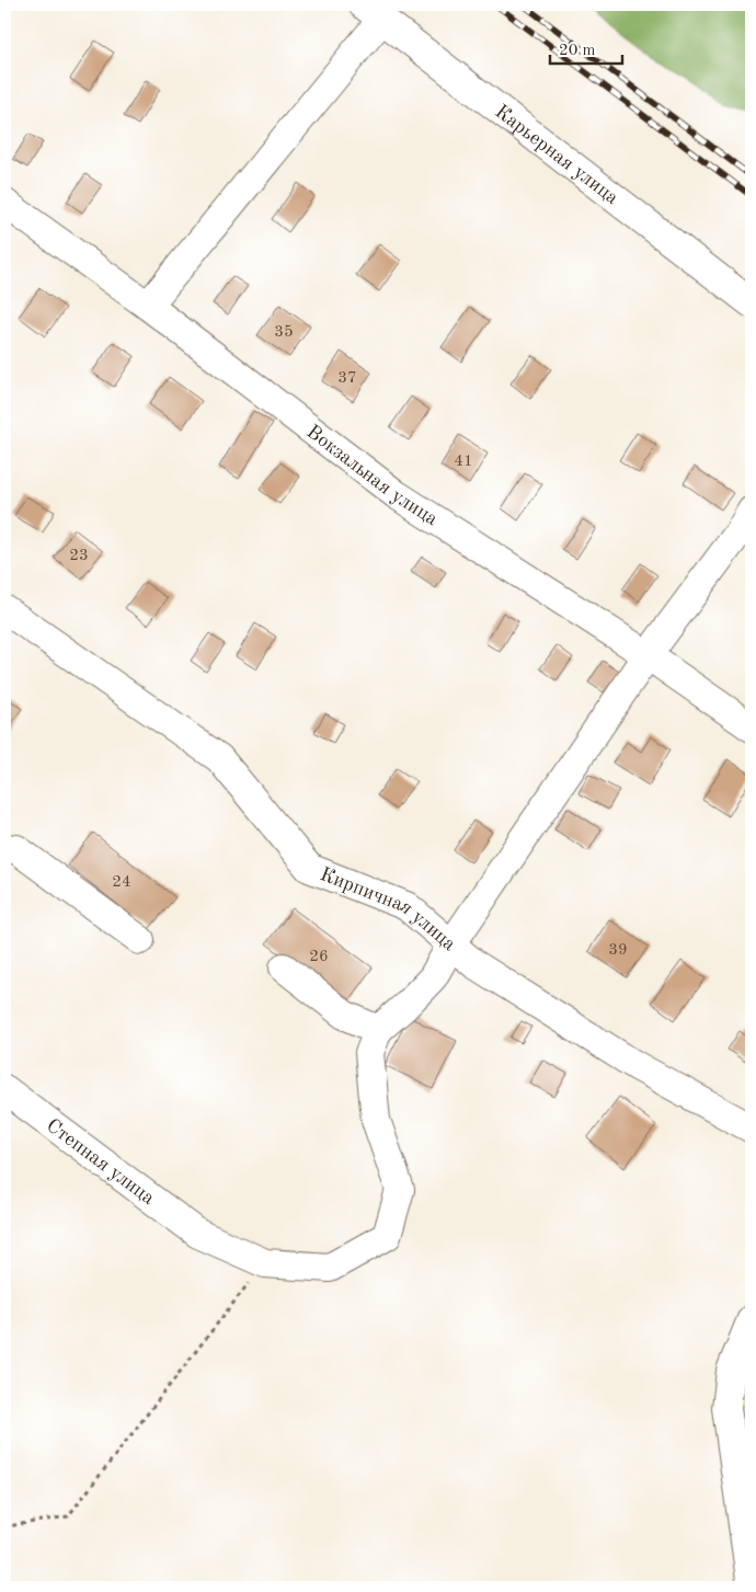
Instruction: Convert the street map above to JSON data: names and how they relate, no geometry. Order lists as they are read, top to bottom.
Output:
{
  "streets": {
    "street": [
      "Карьерная улица",
      "Вокзальная улица",
      "Кирпичная улица",
      "Степная улица"
    ]
  },
  "house_numbers": [
    "35",
    "37",
    "41",
    "23",
    "24",
    "39",
    "26"
  ],
  "scale_bar": "20 m"
}
